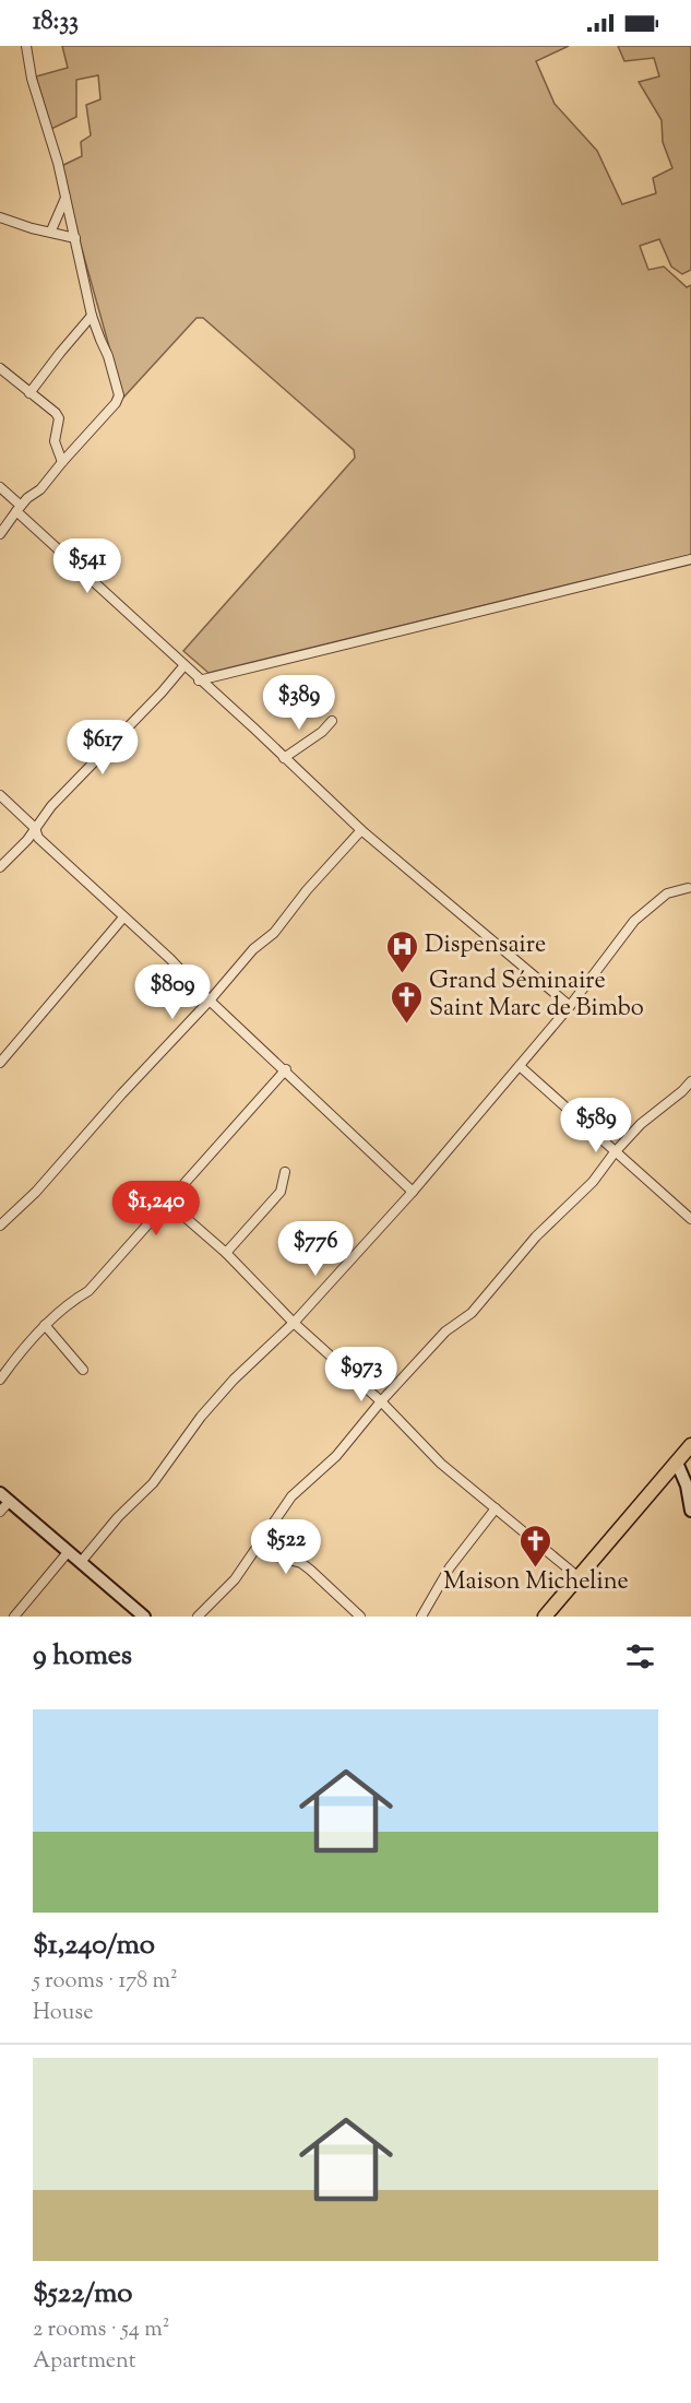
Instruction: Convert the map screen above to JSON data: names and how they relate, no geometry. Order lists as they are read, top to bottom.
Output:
{
  "places": {
    "hospital": ["Dispensaire"],
    "church": ["Grand Séminaire Saint Marc de Bimbo", "Maison Micheline"]
  },
  "page": {
    "status": "18:33",
    "price": [
      "$541",
      "$389",
      "$617",
      "$809",
      "$589",
      "$1,240",
      "$776",
      "$973",
      "$522"
    ],
    "heading": "9 homes",
    "list": [
      {
        "name": "$1,240/mo",
        "note": "5 rooms · 178 m² · House"
      },
      {
        "name": "$522/mo",
        "note": "2 rooms · 54 m² · Apartment"
      }
    ]
  }
}
